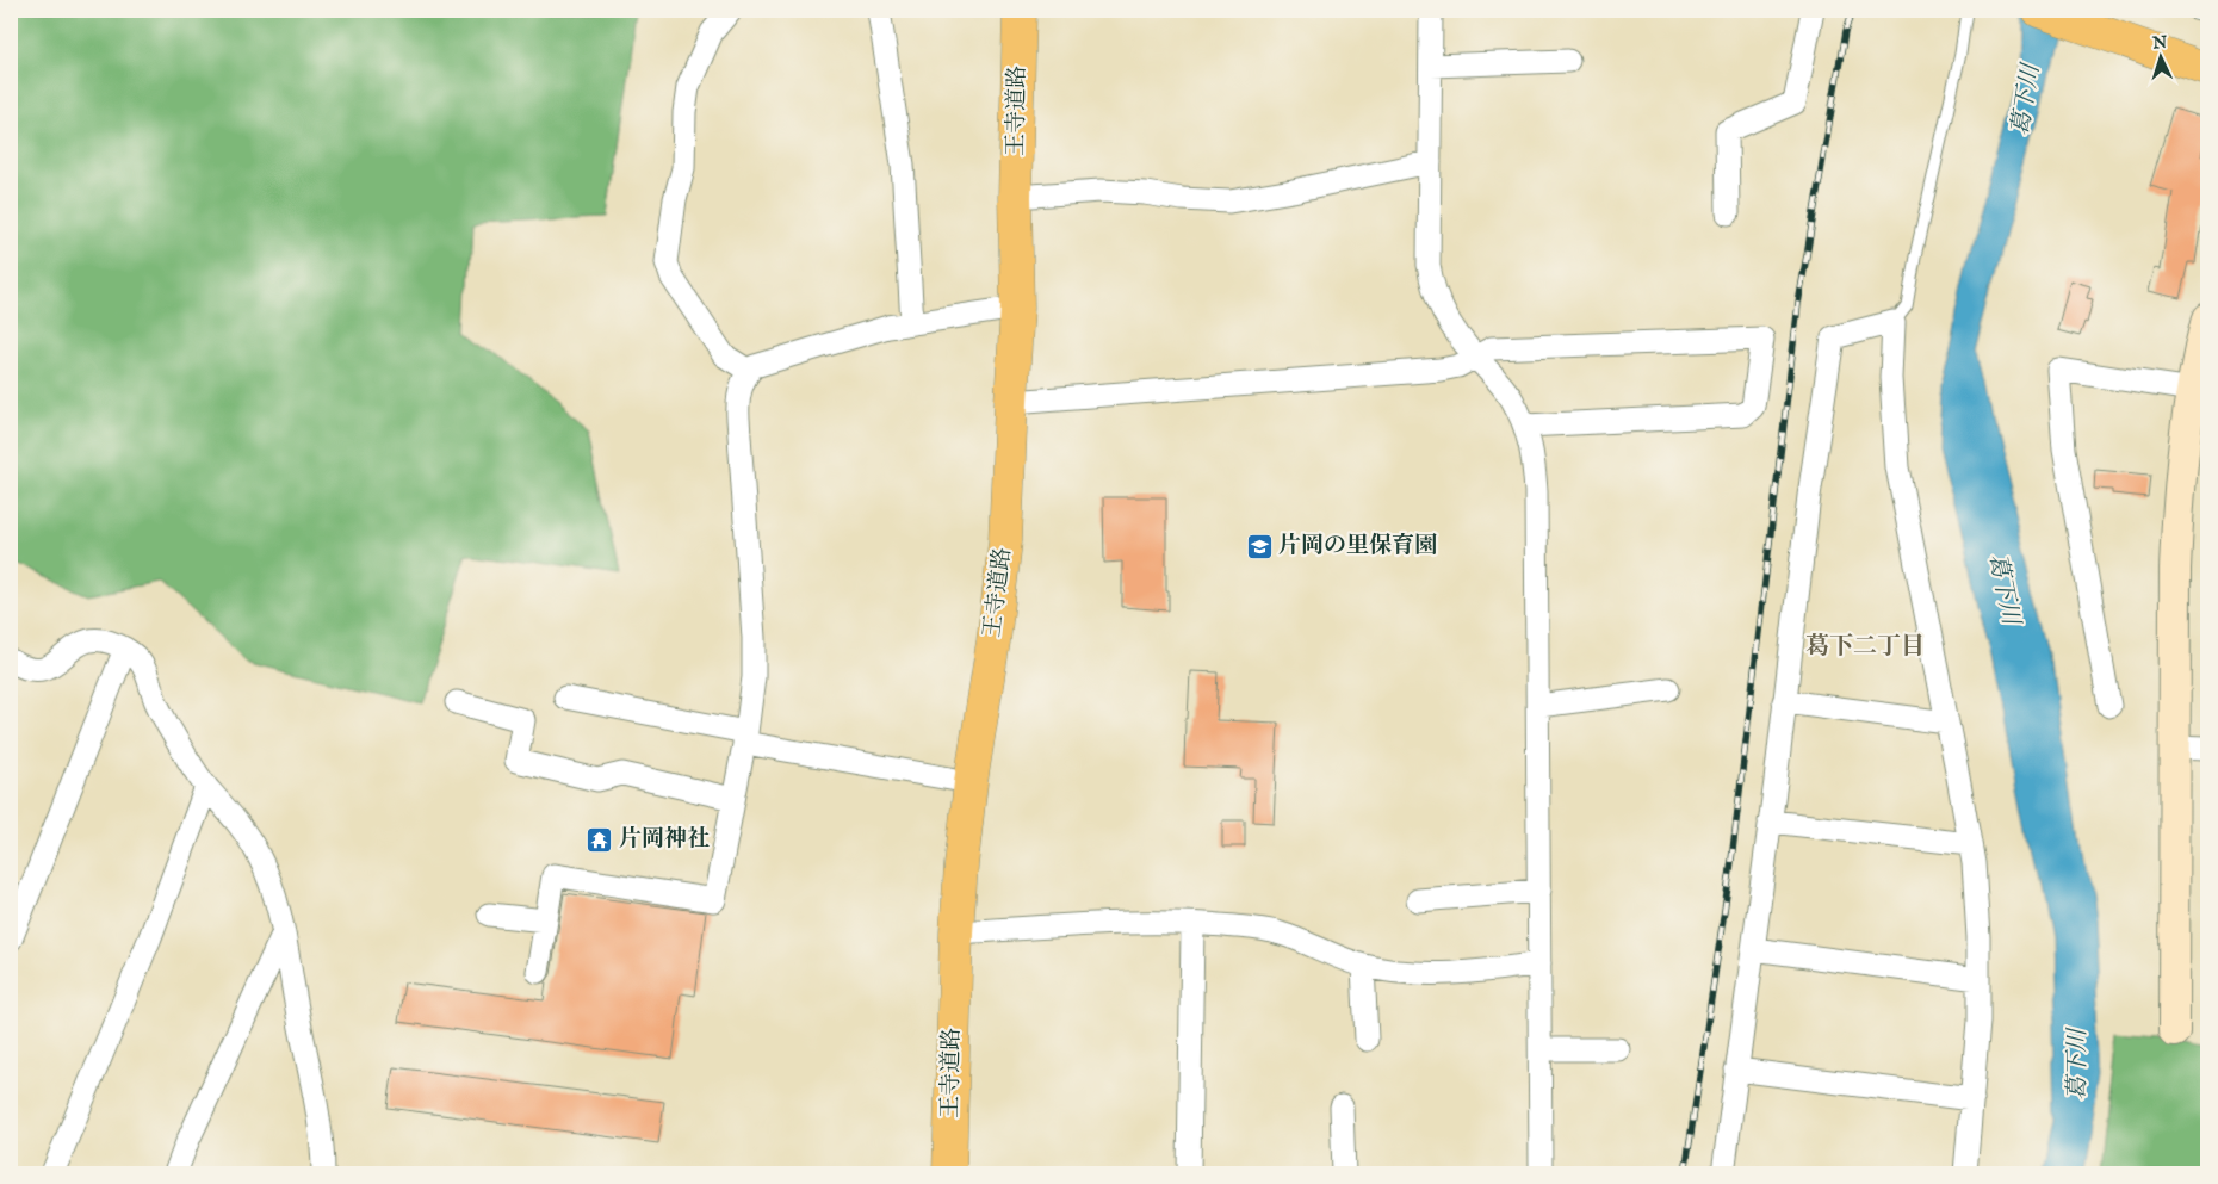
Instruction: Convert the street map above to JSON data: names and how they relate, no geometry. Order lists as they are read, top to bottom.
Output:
{
  "streets": {
    "main road": ["王寺道路"]
  },
  "districts": ["葛下二丁目"],
  "water": ["葛下川"],
  "places": {
    "school or university": ["片岡の里保育園"],
    "temple": ["片岡神社"]
  },
  "north": "top"
}
